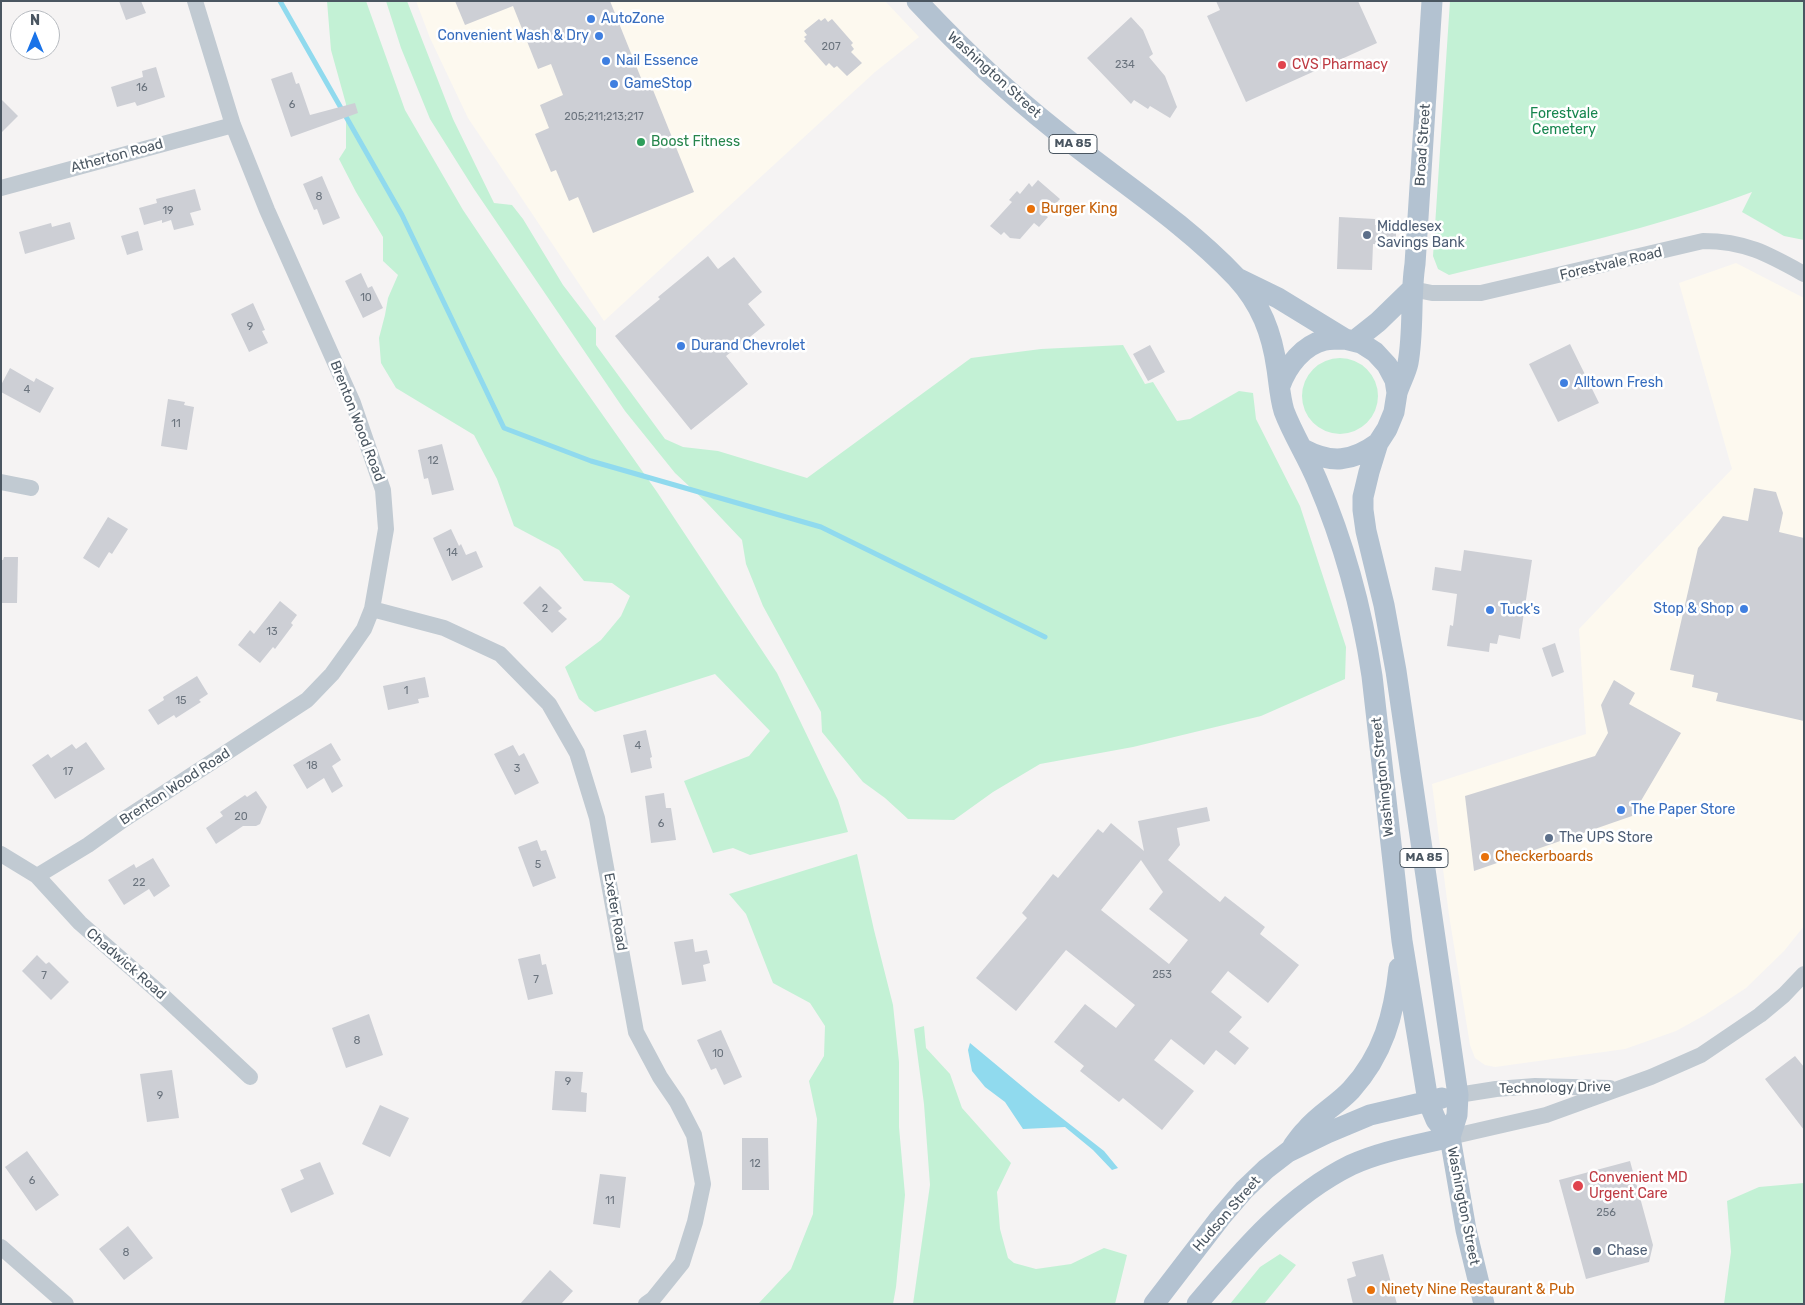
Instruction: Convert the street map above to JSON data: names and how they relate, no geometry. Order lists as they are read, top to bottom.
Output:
{
  "streets": {
    "main road": [
      "Washington Street",
      "MA 85",
      "Broad Street",
      "Hudson Street"
    ],
    "street": [
      "Atherton Road",
      "Forestvale Road",
      "Brenton Wood Road",
      "Exeter Road",
      "Chadwick Road",
      "Technology Drive"
    ]
  },
  "crossings": [
    ["Washington Street", "Broad Street"],
    ["Washington Street", "Technology Drive"],
    ["Washington Street", "Hudson Street"],
    ["Broad Street", "Forestvale Road"],
    ["Atherton Road", "Brenton Wood Road"],
    ["Brenton Wood Road", "Exeter Road"],
    ["Brenton Wood Road", "Chadwick Road"],
    ["Technology Drive", "Hudson Street"]
  ],
  "parks": ["Forestvale Cemetery"],
  "places": [
    "AutoZone",
    "Convenient Wash & Dry",
    "Nail Essence",
    "CVS Pharmacy",
    "GameStop",
    "Boost Fitness",
    "Burger King",
    "Middlesex Savings Bank",
    "Durand Chevrolet",
    "Alltown Fresh",
    "Stop & Shop",
    "Tuck's",
    "The Paper Store",
    "The UPS Store",
    "Checkerboards",
    "Convenient MD Urgent Care",
    "Chase",
    "Ninety Nine Restaurant & Pub"
  ],
  "house_numbers": [
    "207",
    "234",
    "16",
    "6",
    "205;211;213;217",
    "8",
    "19",
    "10",
    "9",
    "4",
    "11",
    "12",
    "14",
    "2",
    "13",
    "1",
    "15",
    "4",
    "18",
    "3",
    "17",
    "20",
    "6",
    "5",
    "22",
    "253",
    "7",
    "7",
    "8",
    "10",
    "9",
    "9",
    "12",
    "6",
    "11",
    "256",
    "8"
  ],
  "north": "top"
}
